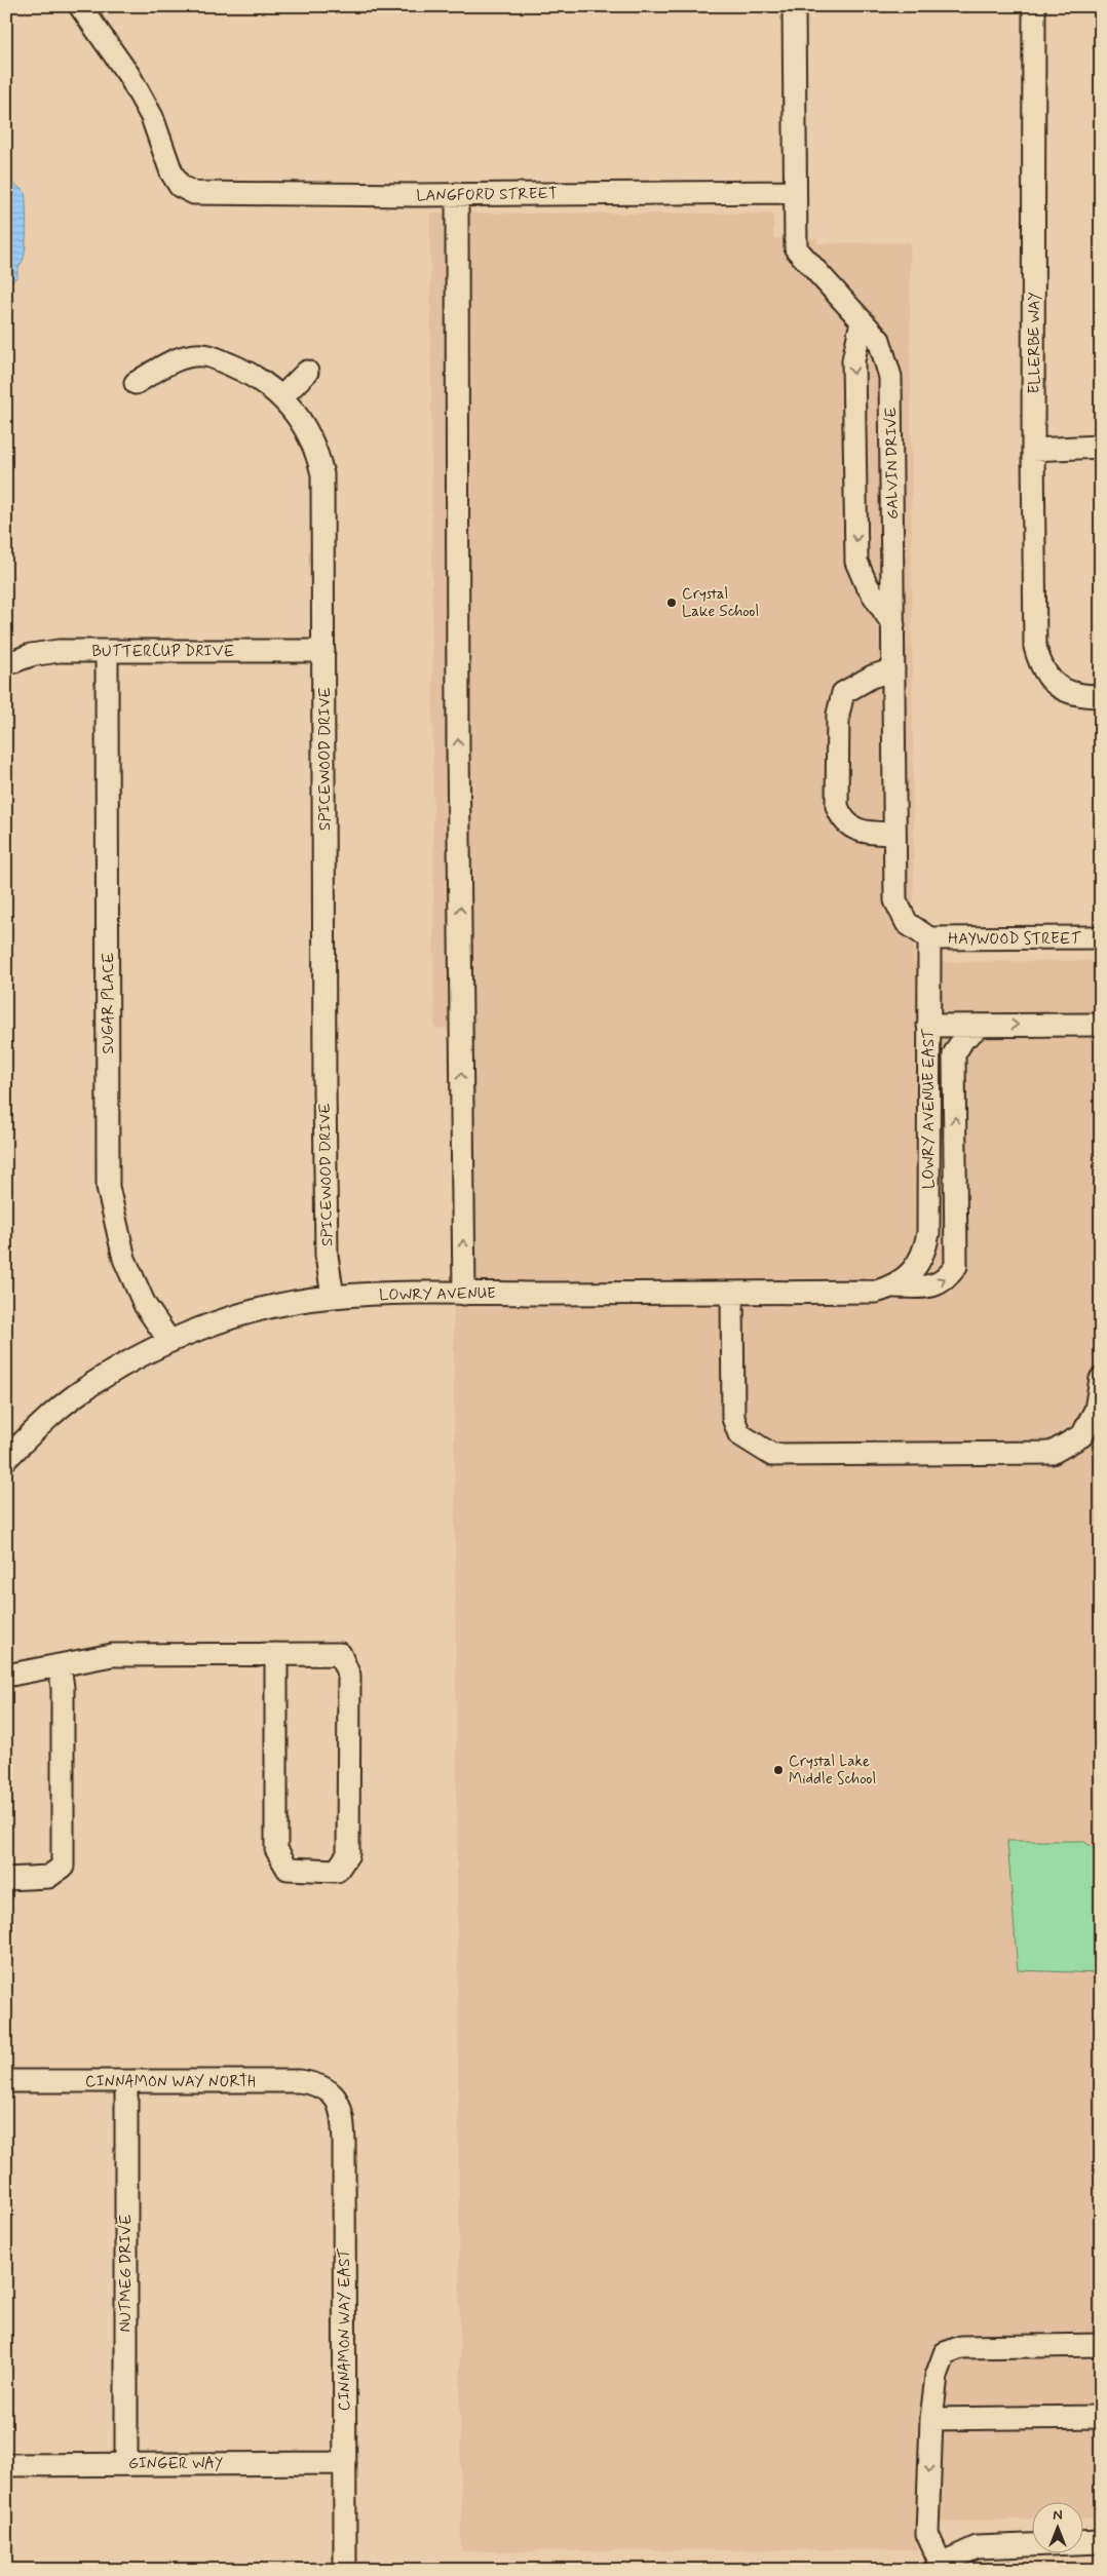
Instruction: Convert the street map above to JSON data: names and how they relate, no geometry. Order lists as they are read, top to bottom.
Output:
{
  "streets": {
    "street": [
      "LANGFORD STREET",
      "ELLERBE WAY",
      "GALVIN DRIVE",
      "BUTTERCUP DRIVE",
      "SPICEWOOD DRIVE",
      "HAYWOOD STREET",
      "SUGAR PLACE",
      "LOWRY AVENUE EAST",
      "LOWRY AVENUE",
      "CINNAMON WAY NORTH",
      "NUTMEG DRIVE",
      "CINNAMON WAY EAST",
      "GINGER WAY"
    ]
  },
  "crossings": [
    ["LANGFORD STREET", "GALVIN DRIVE"],
    ["GALVIN DRIVE", "HAYWOOD STREET"],
    ["GALVIN DRIVE", "LOWRY AVENUE EAST"],
    ["BUTTERCUP DRIVE", "SPICEWOOD DRIVE"],
    ["BUTTERCUP DRIVE", "SUGAR PLACE"],
    ["SPICEWOOD DRIVE", "LOWRY AVENUE"],
    ["HAYWOOD STREET", "LOWRY AVENUE EAST"],
    ["SUGAR PLACE", "LOWRY AVENUE"],
    ["LOWRY AVENUE EAST", "LOWRY AVENUE"],
    ["CINNAMON WAY NORTH", "NUTMEG DRIVE"],
    ["CINNAMON WAY NORTH", "CINNAMON WAY EAST"],
    ["NUTMEG DRIVE", "GINGER WAY"],
    ["CINNAMON WAY EAST", "GINGER WAY"]
  ],
  "places": ["Crystal Lake School", "Crystal Lake Middle School"],
  "north": "top"
}
